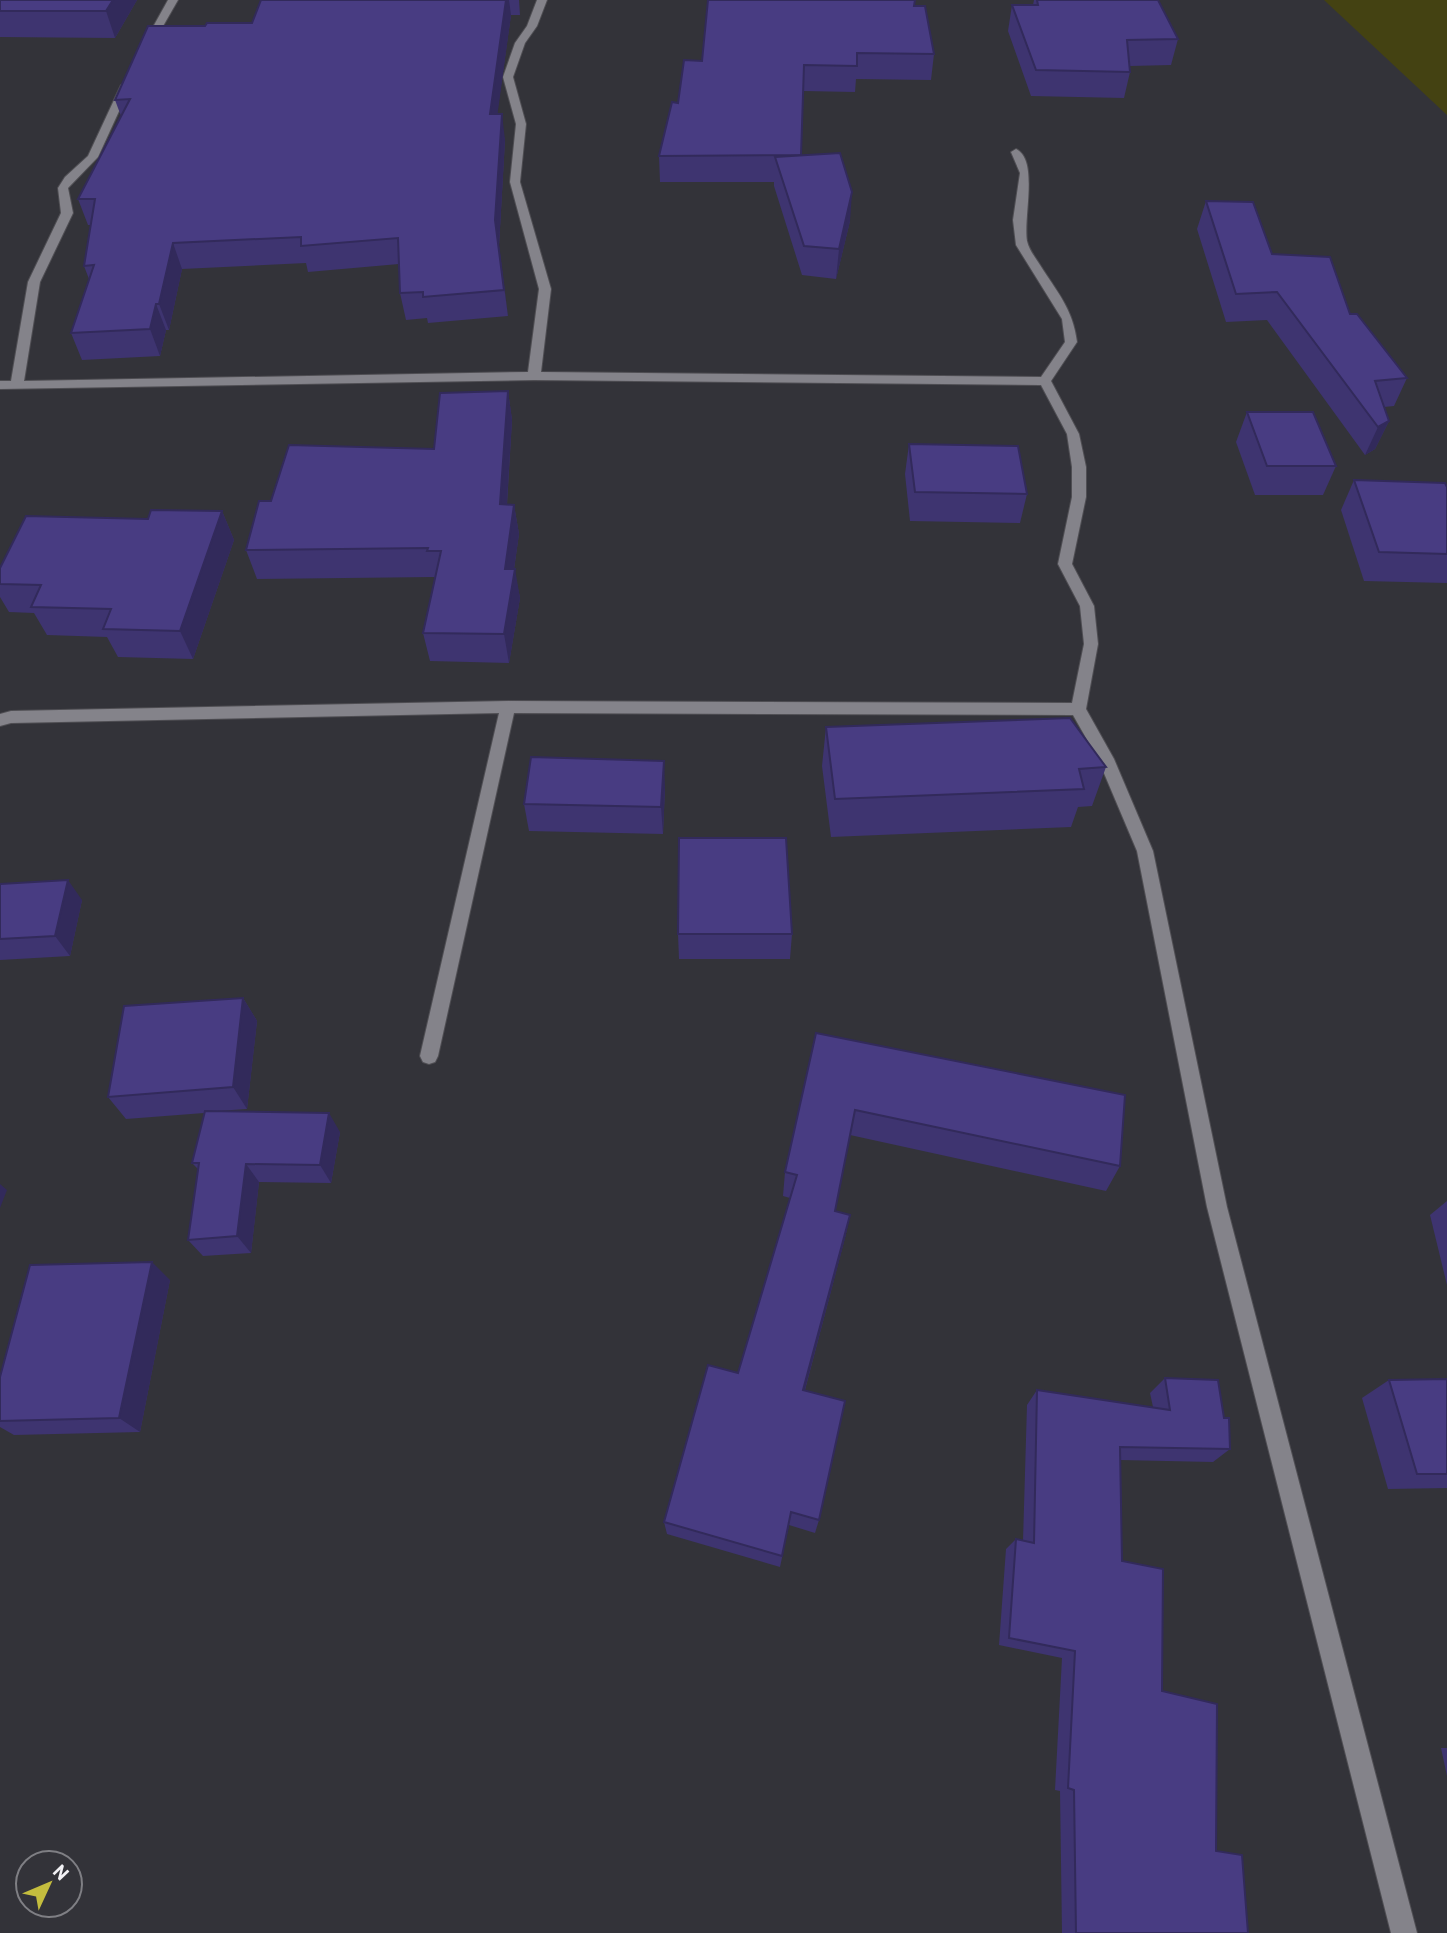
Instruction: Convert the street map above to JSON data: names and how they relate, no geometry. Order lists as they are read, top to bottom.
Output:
{
  "north": "top right"
}
